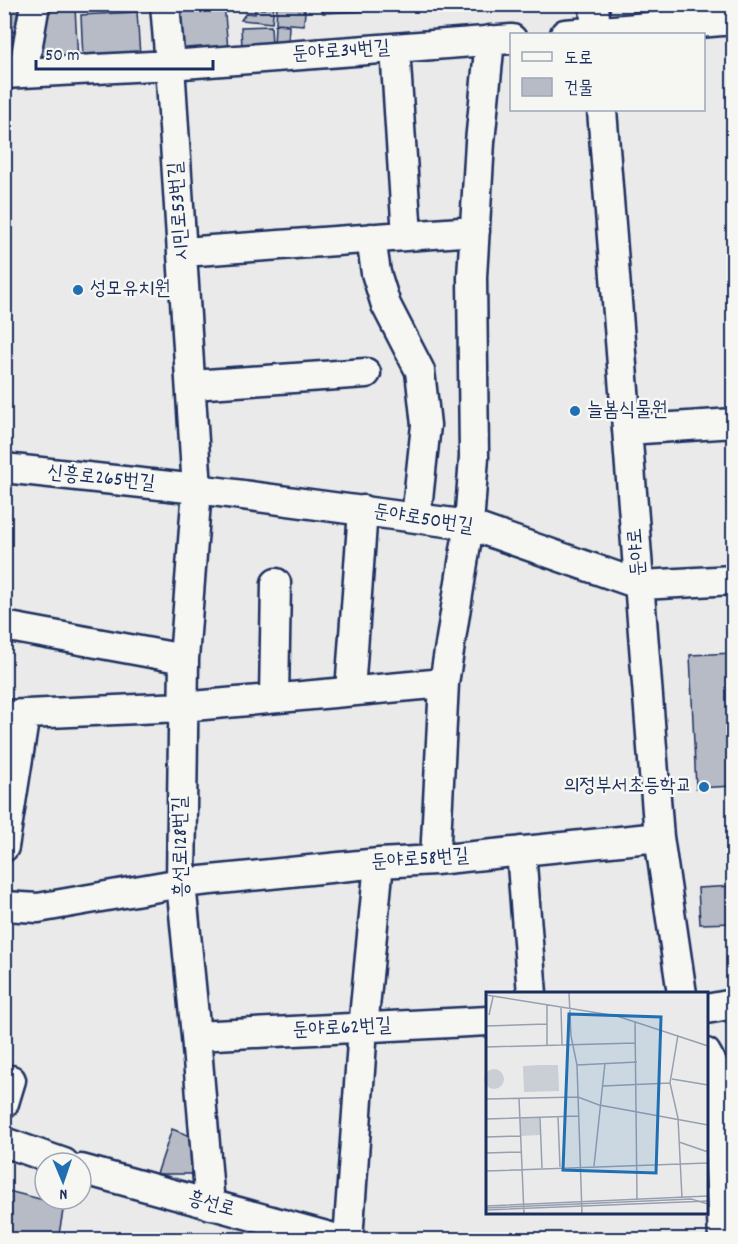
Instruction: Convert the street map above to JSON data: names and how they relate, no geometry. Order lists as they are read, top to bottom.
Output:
{
  "streets": {
    "street": [
      "둔야로34번길",
      "시민로53번길",
      "신흥로265번길",
      "둔야로50번길",
      "둔야로",
      "흥선로128번길",
      "둔야로58번길",
      "둔야로62번길",
      "흥선로"
    ]
  },
  "crossings": [
    ["둔야로34번길", "시민로53번길"],
    ["시민로53번길", "신흥로265번길"],
    ["시민로53번길", "둔야로50번길"],
    ["시민로53번길", "흥선로128번길"],
    ["신흥로265번길", "둔야로50번길"],
    ["신흥로265번길", "흥선로128번길"],
    ["둔야로50번길", "둔야로"],
    ["둔야로50번길", "흥선로128번길"],
    ["둔야로", "둔야로58번길"],
    ["흥선로128번길", "둔야로58번길"],
    ["흥선로128번길", "둔야로62번길"],
    ["흥선로128번길", "흥선로"]
  ],
  "places": ["성모유치원", "늘봄식물원", "의정부서초등학교"],
  "legend": ["도로", "건물"],
  "scale_bar": "50 m",
  "north": "bottom"
}
